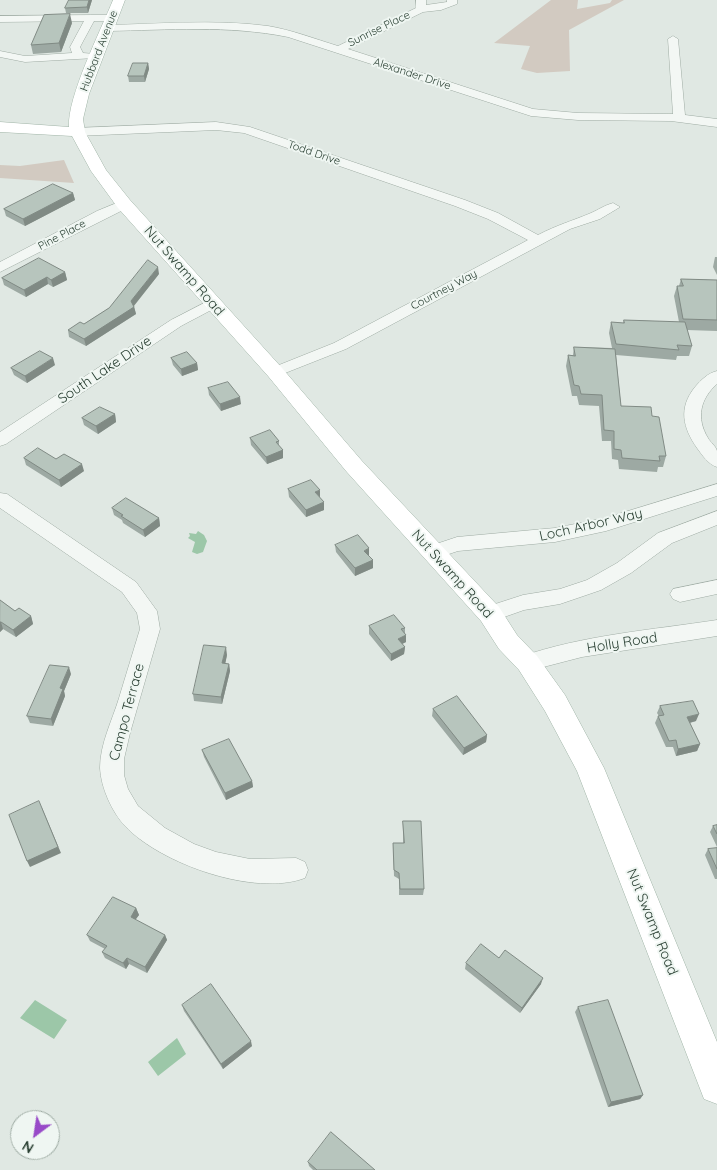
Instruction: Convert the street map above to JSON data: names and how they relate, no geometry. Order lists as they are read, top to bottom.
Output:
{
  "streets": {
    "main road": ["Hubbard Avenue", "Nut Swamp Road"],
    "street": [
      "Sunrise Place",
      "Alexander Drive",
      "Todd Drive",
      "Pine Place",
      "Courtney Way",
      "South Lake Drive",
      "Loch Arbor Way",
      "Holly Road",
      "Campo Terrace"
    ]
  },
  "crossings": [
    ["Sunrise Place", "Alexander Drive"],
    ["Hubbard Avenue", "Alexander Drive"],
    ["Hubbard Avenue", "Todd Drive"],
    ["Hubbard Avenue", "Nut Swamp Road"],
    ["Todd Drive", "Nut Swamp Road"],
    ["Todd Drive", "Courtney Way"],
    ["Pine Place", "Nut Swamp Road"],
    ["Nut Swamp Road", "Courtney Way"],
    ["Nut Swamp Road", "South Lake Drive"],
    ["Nut Swamp Road", "Loch Arbor Way"],
    ["Nut Swamp Road", "Holly Road"]
  ],
  "north": "bottom left"
}
